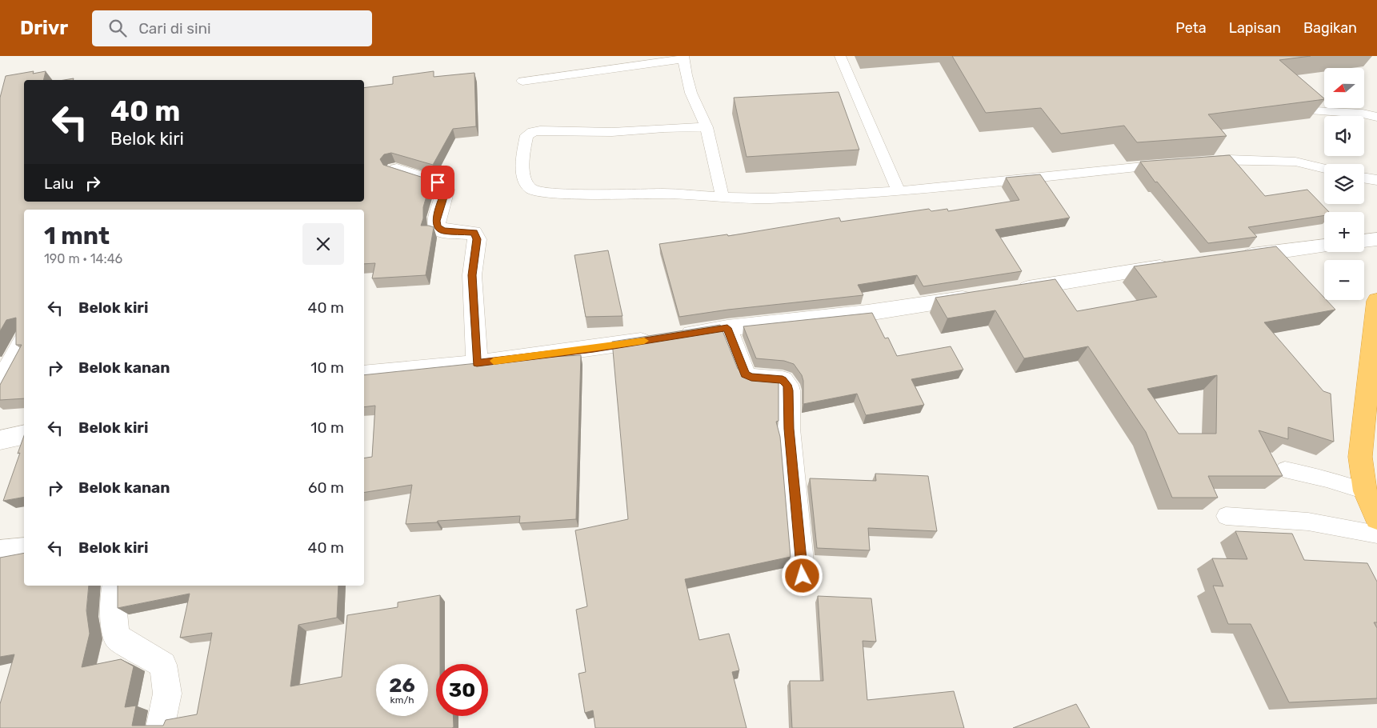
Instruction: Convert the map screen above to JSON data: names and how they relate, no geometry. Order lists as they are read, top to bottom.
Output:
{
  "north": "left",
  "page": {
    "header": "Drivr",
    "search": "Cari di sini",
    "nav": ["Peta", "Lapisan", "Bagikan"],
    "map_buttons": ["+", "−"],
    "turn": ["40 m", "Belok kiri"],
    "then": "Lalu",
    "heading": ["1 mnt", "190 m · 14:46"],
    "list": [
      {
        "name": "Belok kiri",
        "value": "40 m"
      },
      {
        "name": "Belok kanan",
        "value": "10 m"
      },
      {
        "name": "Belok kiri",
        "value": "10 m"
      },
      {
        "name": "Belok kanan",
        "value": "60 m"
      },
      {
        "name": "Belok kiri",
        "value": "40 m"
      }
    ],
    "speed": "26 km/h",
    "limit": "30"
  }
}
